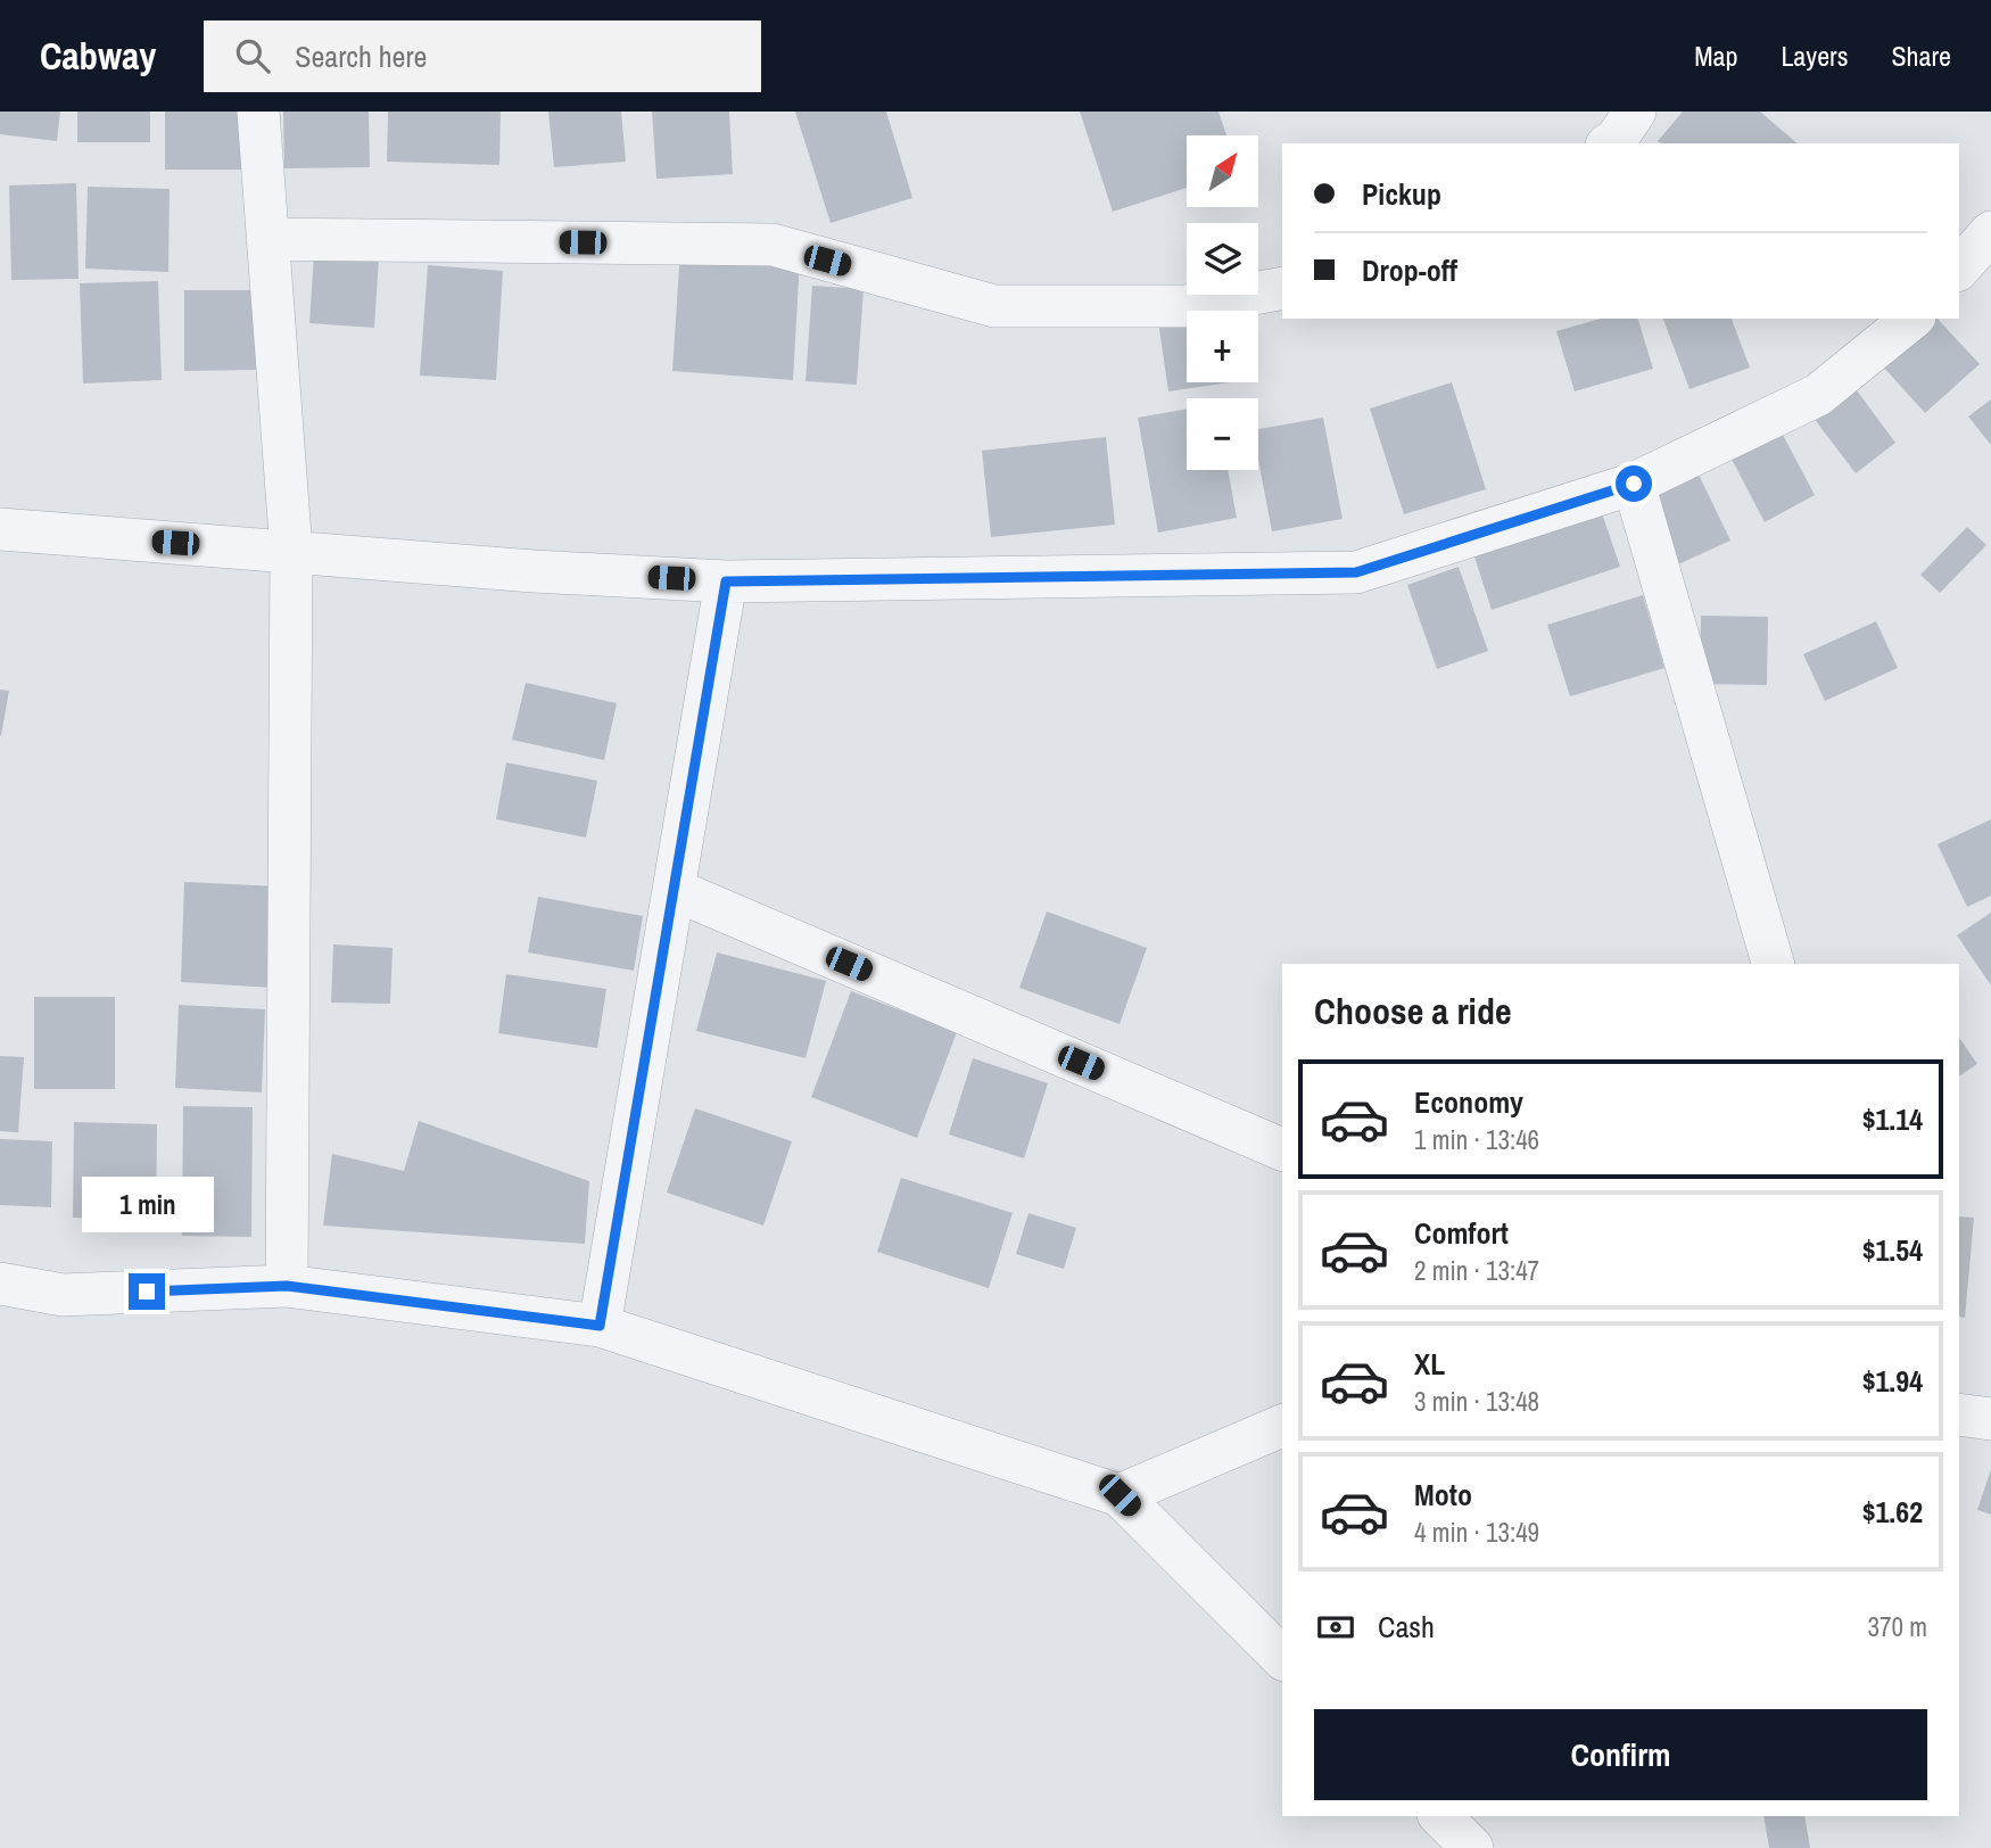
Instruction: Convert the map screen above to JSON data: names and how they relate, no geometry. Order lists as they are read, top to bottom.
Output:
{
  "north": "top right",
  "page": {
    "header": "Cabway",
    "search": "Search here",
    "nav": ["Map", "Layers", "Share"],
    "map_buttons": ["+", "−"],
    "banner": ["Pickup", "Drop-off"],
    "heading": "Choose a ride",
    "list": [
      {
        "name": "Economy",
        "note": "1 min · 13:46",
        "value": "$1.14"
      },
      {
        "name": "Comfort",
        "note": "2 min · 13:47",
        "value": "$1.54"
      },
      {
        "name": "XL",
        "note": "3 min · 13:48",
        "value": "$1.94"
      },
      {
        "name": "Moto",
        "note": "4 min · 13:49",
        "value": "$1.62"
      }
    ],
    "bubble": "1 min",
    "pay": ["Cash", "370 m"],
    "buttons": "Confirm"
  }
}
